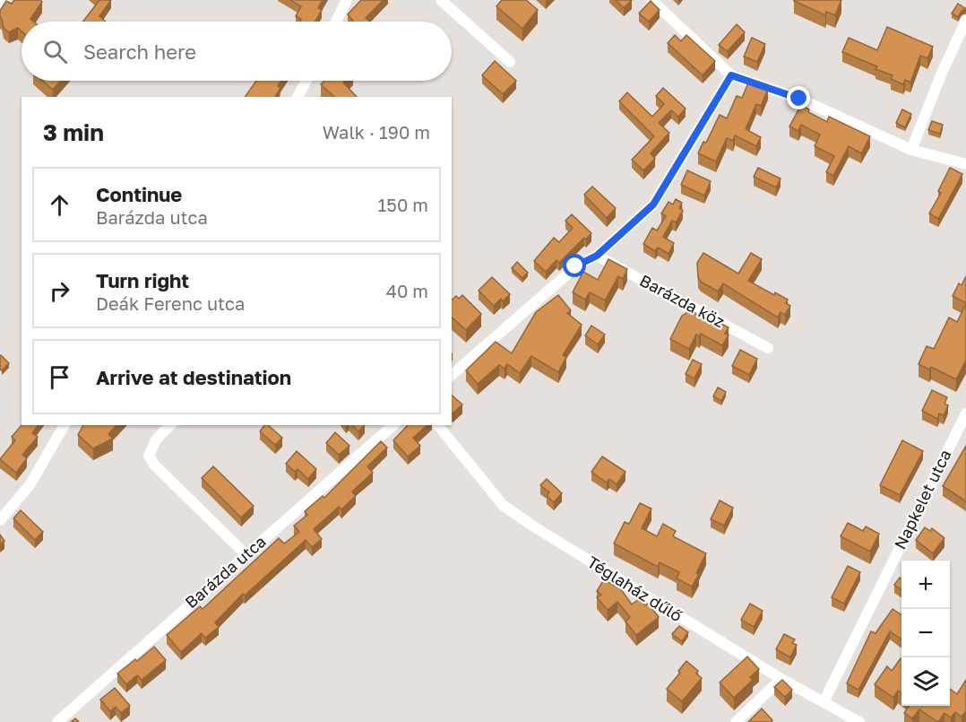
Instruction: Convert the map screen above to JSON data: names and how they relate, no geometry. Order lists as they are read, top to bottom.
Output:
{
  "streets": {
    "street": [
      "Barázda köz",
      "Napkelet utca",
      "Barázda utca",
      "Téglaház dűlő"
    ]
  },
  "crossings": [
    ["Napkelet utca", "Téglaház dűlő"]
  ],
  "page": {
    "search": "Search here",
    "heading": ["3 min", "Walk · 190 m"],
    "list": [
      ["Continue", "Barázda utca", "150 m"],
      ["Turn right", "Deák Ferenc utca", "40 m"],
      "Arrive at destination"
    ],
    "map_buttons": ["+", "−"]
  }
}
